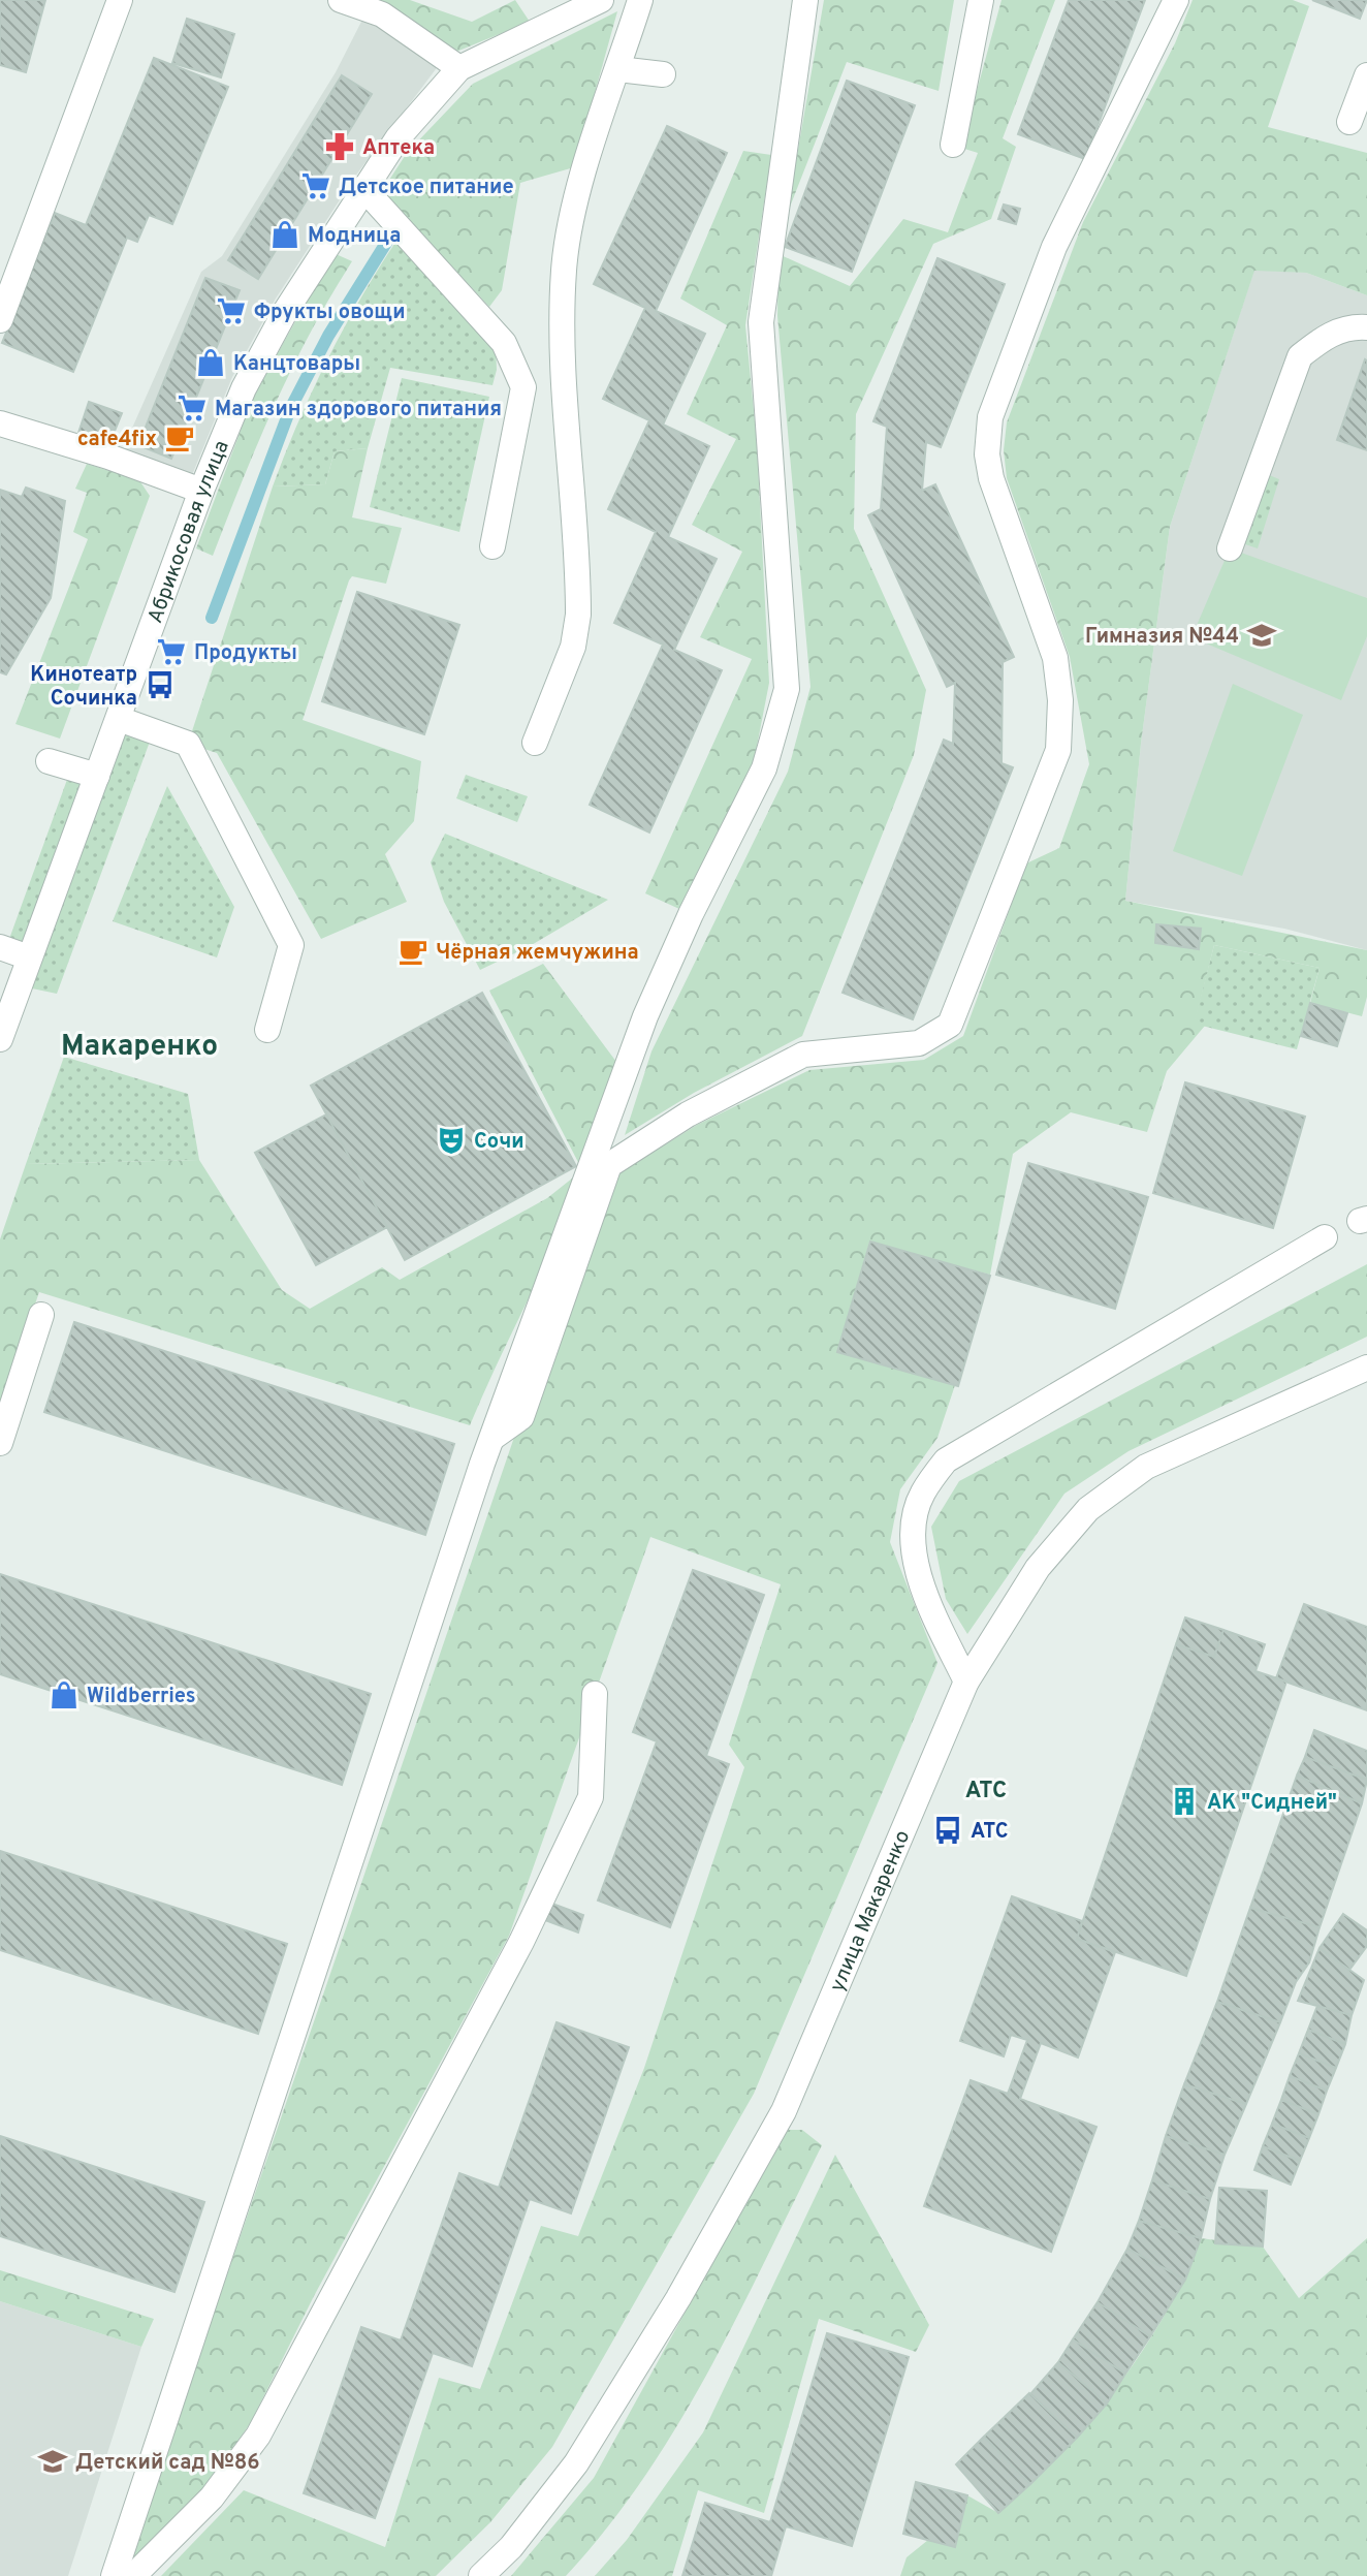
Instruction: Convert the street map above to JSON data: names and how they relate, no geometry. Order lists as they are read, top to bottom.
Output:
{
  "streets": {
    "street": ["Абрикосовая улица", "улица Макаренко"]
  },
  "districts": ["Макаренко", "АТС"],
  "places": {
    "pharmacy": ["Аптека"],
    "supermarket": [
      "Детское питание",
      "Фрукты овощи",
      "Магазин здорового питания",
      "Продукты"
    ],
    "shop": ["Модница", "Канцтовары", "Wildberries"],
    "cafe": ["cafe4fix", "Чёрная жемчужина"],
    "school or university": ["Гимназия №44", "Детский сад №86"],
    "bus stop": ["Кинотеатр Сочинка", "АТС"],
    "theatre": ["Сочи"],
    "building": ["АК \"Сидней\""]
  }
}
